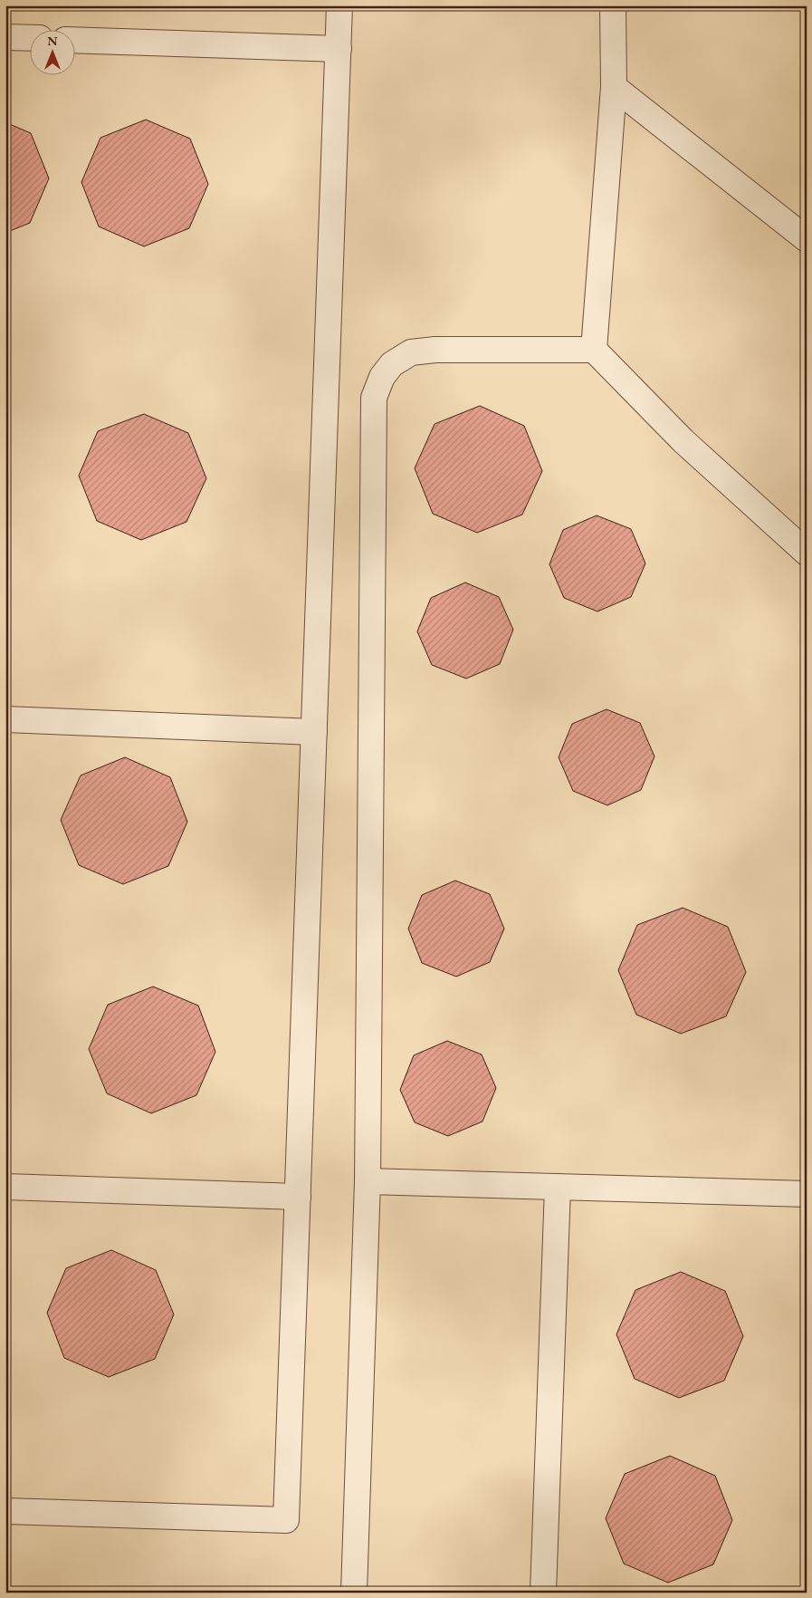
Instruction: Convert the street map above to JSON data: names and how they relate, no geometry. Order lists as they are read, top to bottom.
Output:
{
  "north": "top"
}
